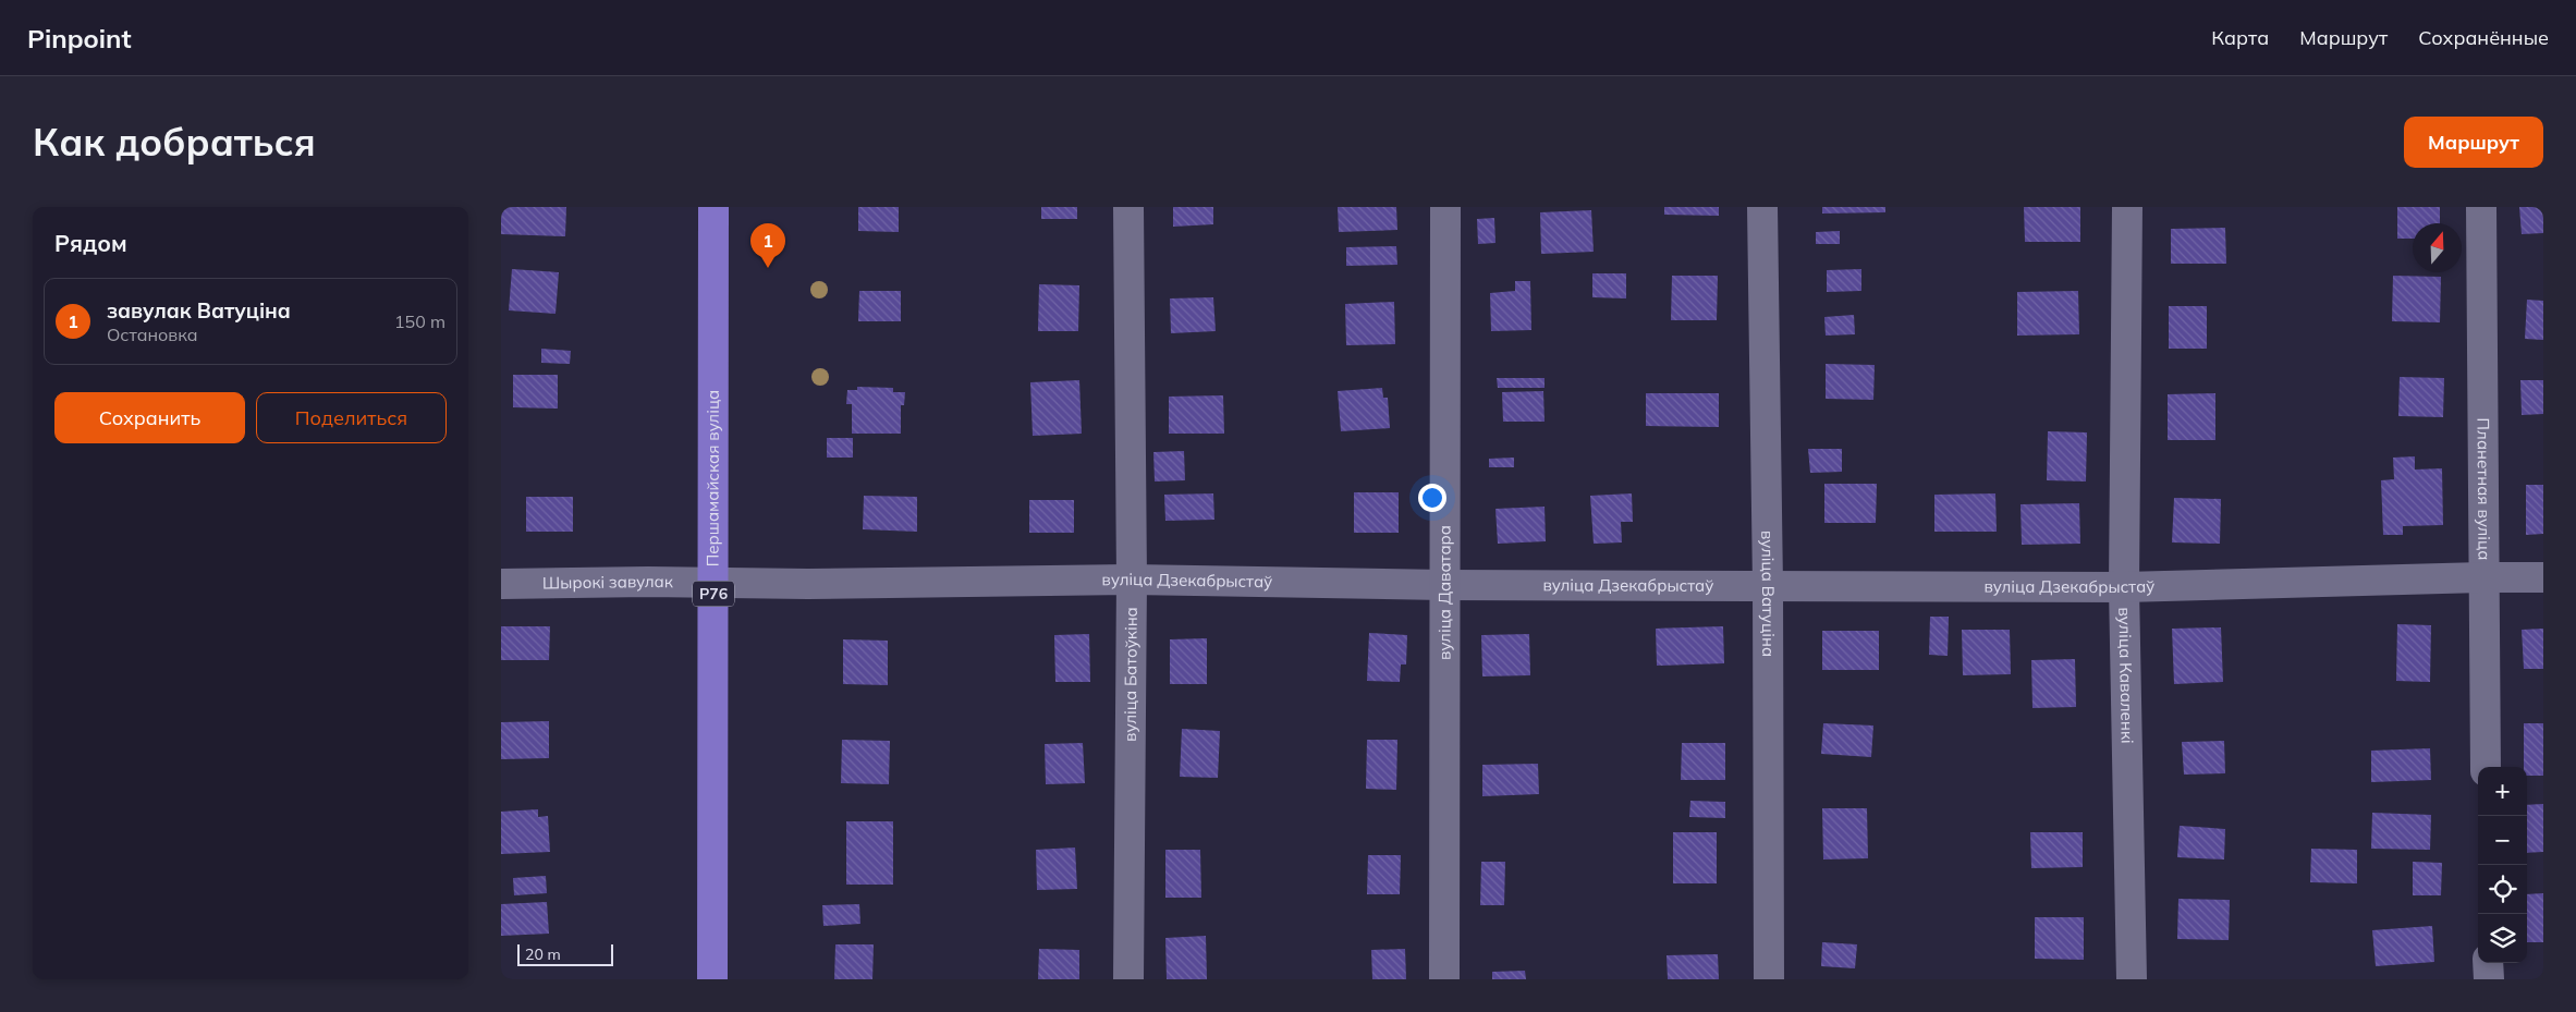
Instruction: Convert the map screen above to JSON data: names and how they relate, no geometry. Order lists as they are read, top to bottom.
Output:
{
  "streets": {
    "main road": ["Першамайская вуліца", "Р76"],
    "street": [
      "Планетная вуліца",
      "вуліца Дзекабрыстаў",
      "Шырокі завулак",
      "вуліца Даватара",
      "вуліца Ватуціна",
      "вуліца Батоўкіна",
      "вуліца Каваленкі"
    ]
  },
  "crossings": [
    ["Першамайская вуліца", "вуліца Дзекабрыстаў"],
    ["Першамайская вуліца", "Шырокі завулак"],
    ["Планетная вуліца", "вуліца Дзекабрыстаў"],
    ["вуліца Дзекабрыстаў", "Шырокі завулак"],
    ["вуліца Дзекабрыстаў", "вуліца Даватара"],
    ["вуліца Дзекабрыстаў", "вуліца Ватуціна"],
    ["вуліца Дзекабрыстаў", "вуліца Батоўкіна"],
    ["вуліца Дзекабрыстаў", "вуліца Каваленкі"]
  ],
  "scale_bar": "20 m",
  "north": "top",
  "page": {
    "header": "Pinpoint",
    "nav": ["Карта", "Маршрут", "Сохранённые"],
    "buttons": [
      "Маршрут",
      ["Сохранить", "Поделиться"]
    ],
    "title": "Как добраться",
    "heading": "Рядом",
    "pins": "1",
    "list": [
      {
        "mark": "1",
        "name": "завулак Ватуціна",
        "note": "Остановка",
        "value": "150 m"
      }
    ],
    "map_buttons": ["+", "−"],
    "scale": "20 m"
  }
}
